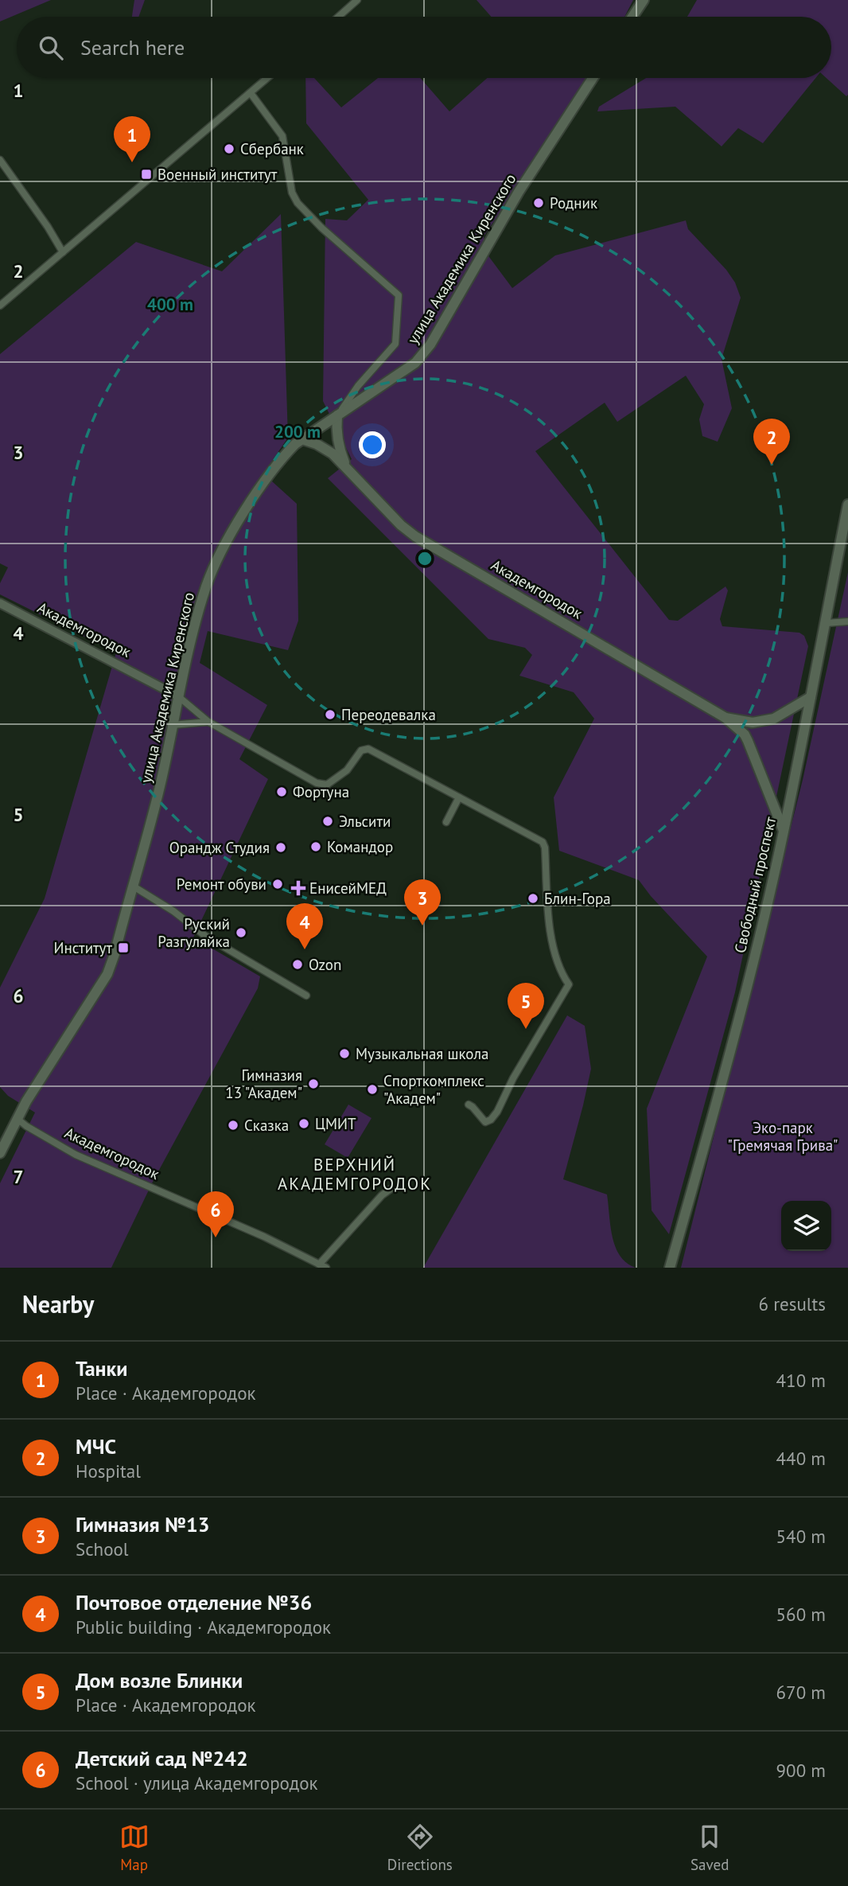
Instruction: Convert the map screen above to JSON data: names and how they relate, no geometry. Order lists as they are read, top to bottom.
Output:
{
  "streets": {
    "main road": ["улица Академика Киренского", "Академгородок", "Свободный проспект"]
  },
  "crossings": [
    ["улица Академика Киренского", "Академгородок"]
  ],
  "districts": ["ВЕРХНИЙ АКАДЕМГОРОДОК"],
  "parks": ["Эко-парк \"Гремячая Грива\""],
  "places": {
    "other": [
      "Сбербанк",
      "Родник",
      "Переодевалка",
      "Фортуна",
      "Эльсити",
      "Командор",
      "Орандж Студия",
      "Ремонт обуви",
      "Блин-Гора",
      "Руский Разгуляйка",
      "Ozon",
      "Музыкальная школа",
      "Гимназия 13 \"Академ\"",
      "Спорткомплекс \"Академ\"",
      "ЦМИТ",
      "Сказка"
    ],
    "transit": ["Военный институт", "Институт"],
    "health": ["ЕнисейМЕД"]
  },
  "page": {
    "search": "Search here",
    "pins": [
      "1",
      "2",
      "3",
      "4",
      "5",
      "6"
    ],
    "heading": ["Nearby", "6 results"],
    "list": [
      {
        "mark": "1",
        "name": "Танки",
        "note": "Place · Академгородок",
        "value": "410 m"
      },
      {
        "mark": "2",
        "name": "МЧС",
        "note": "Hospital",
        "value": "440 m"
      },
      {
        "mark": "3",
        "name": "Гимназия №13",
        "note": "School",
        "value": "540 m"
      },
      {
        "mark": "4",
        "name": "Почтовое отделение №36",
        "note": "Public building · Академгородок",
        "value": "560 m"
      },
      {
        "mark": "5",
        "name": "Дом возле Блинки",
        "note": "Place · Академгородок",
        "value": "670 m"
      },
      {
        "mark": "6",
        "name": "Детский сад №242",
        "note": "School · улица Академгородок",
        "value": "900 m"
      }
    ],
    "nav": ["Map", "Directions", "Saved"]
  },
  "grid": {
    "rows": [
      "1",
      "2",
      "3",
      "4",
      "5",
      "6",
      "7"
    ]
  },
  "rings": ["400 m", "200 m"]
}
